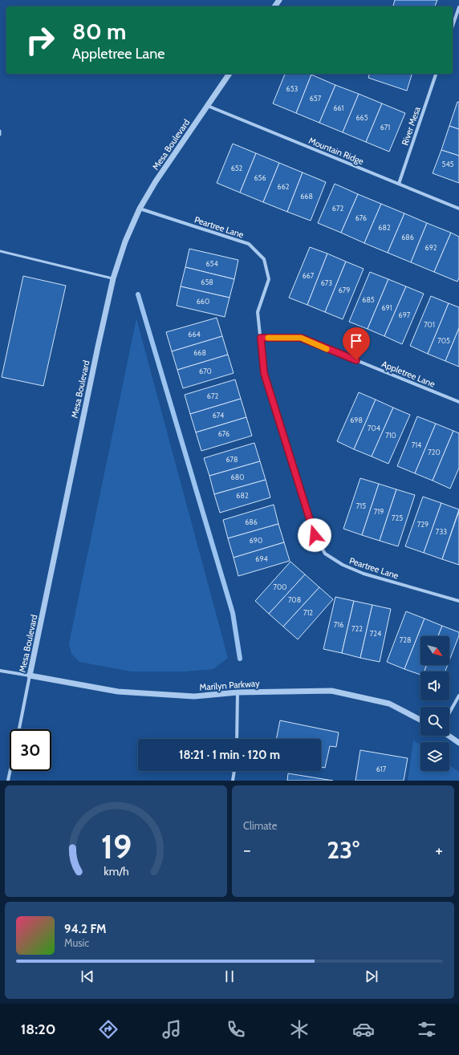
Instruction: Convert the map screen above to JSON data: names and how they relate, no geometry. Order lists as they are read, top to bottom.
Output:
{
  "streets": {
    "street": [
      "River Mesa",
      "Mesa Boulevard",
      "Mountain Ridge",
      "Peartree Lane",
      "Appletree Lane",
      "Marilyn Parkway"
    ]
  },
  "crossings": [
    ["River Mesa", "Mountain Ridge"],
    ["Mesa Boulevard", "Mountain Ridge"],
    ["Mesa Boulevard", "Peartree Lane"],
    ["Mesa Boulevard", "Marilyn Parkway"],
    ["Peartree Lane", "Appletree Lane"]
  ],
  "house_numbers": [
    "653",
    "657",
    "661",
    "665",
    "671",
    "545",
    "652",
    "656",
    "662",
    "668",
    "672",
    "676",
    "682",
    "686",
    "692",
    "654",
    "667",
    "658",
    "673",
    "679",
    "685",
    "660",
    "691",
    "697",
    "701",
    "664",
    "705",
    "668",
    "670",
    "672",
    "674",
    "698",
    "704",
    "676",
    "710",
    "714",
    "720",
    "678",
    "680",
    "682",
    "715",
    "719",
    "725",
    "686",
    "729",
    "733",
    "690",
    "694",
    "700",
    "708",
    "712",
    "716",
    "722",
    "724",
    "728",
    "617"
  ],
  "north": "bottom right",
  "page": {
    "turn": ["80 m", "Appletree Lane"],
    "limit": "30",
    "trip": "18:21 · 1 min · 120 m",
    "tile": "Climate",
    "heat": ["−", "23°", "+"],
    "song": ["94.2 FM", "Music"],
    "tabs": "18:20",
    "gauge": ["19", "km/h"]
  }
}
